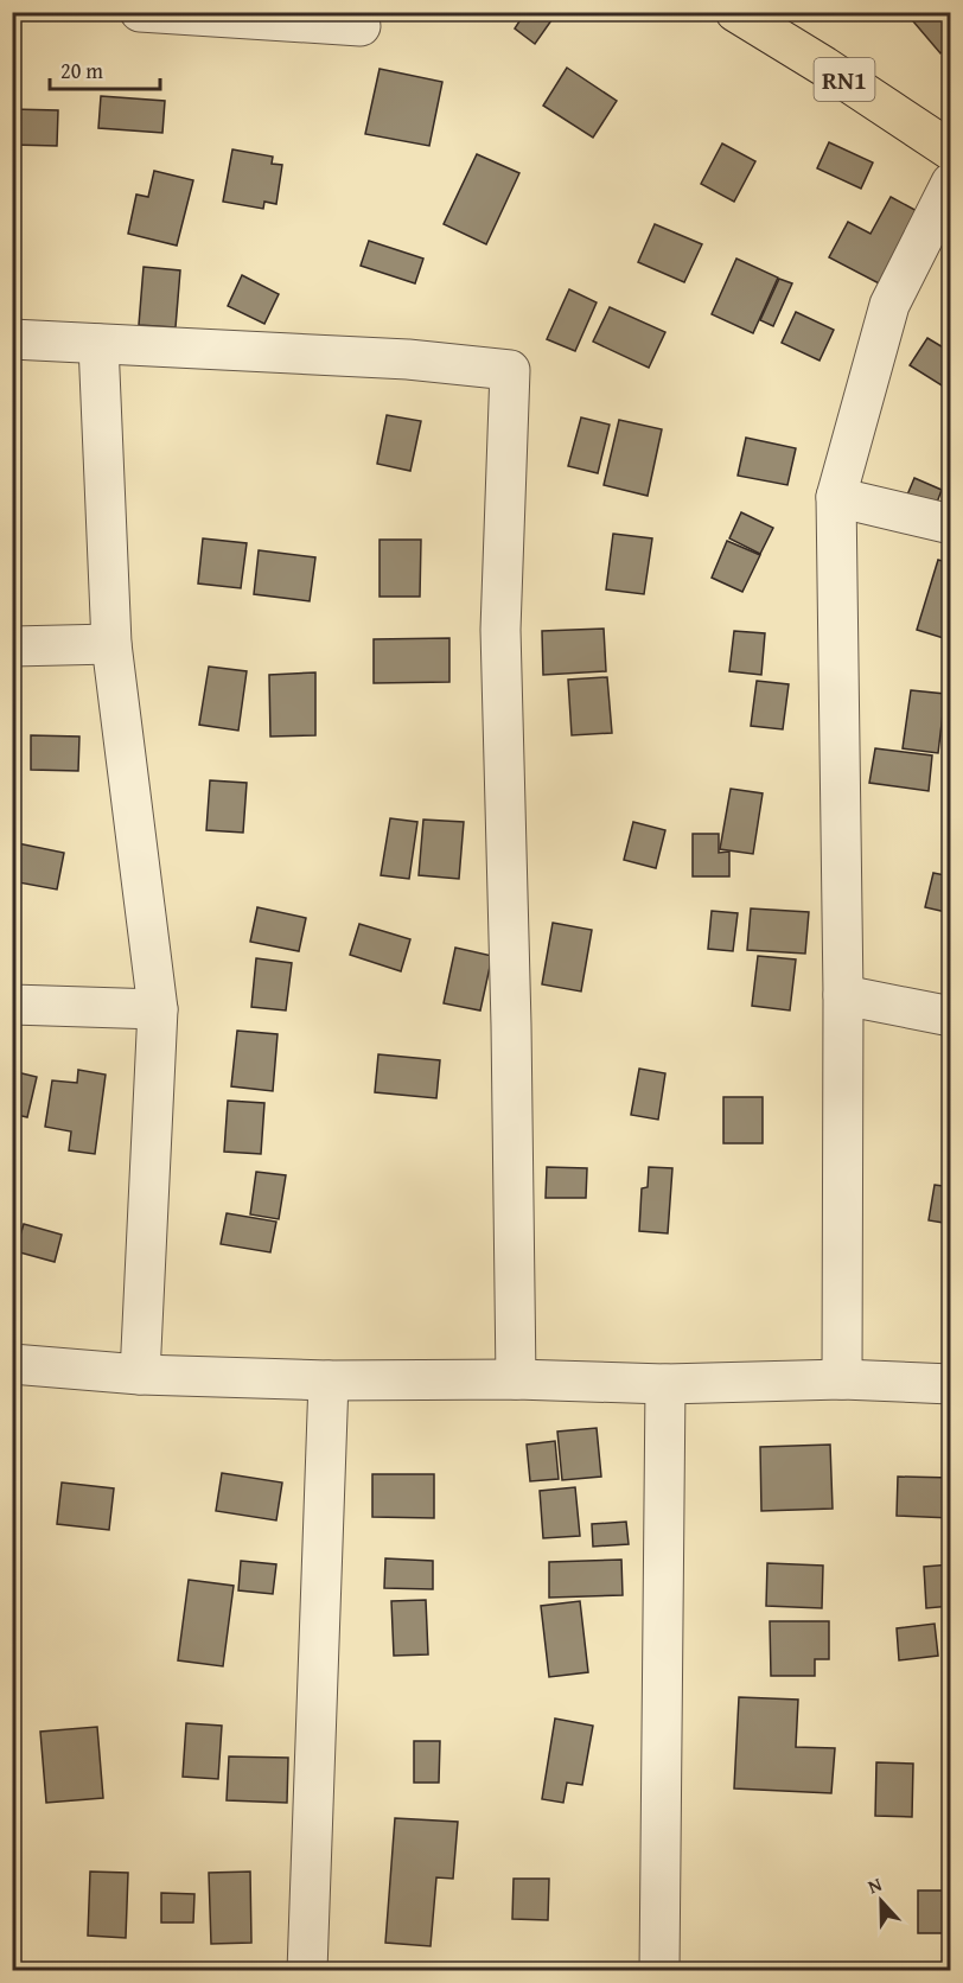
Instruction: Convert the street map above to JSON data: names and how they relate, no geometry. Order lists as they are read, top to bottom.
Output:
{
  "streets": {
    "highway": ["RN1"]
  },
  "scale_bar": "20 m",
  "north": "top"
}
